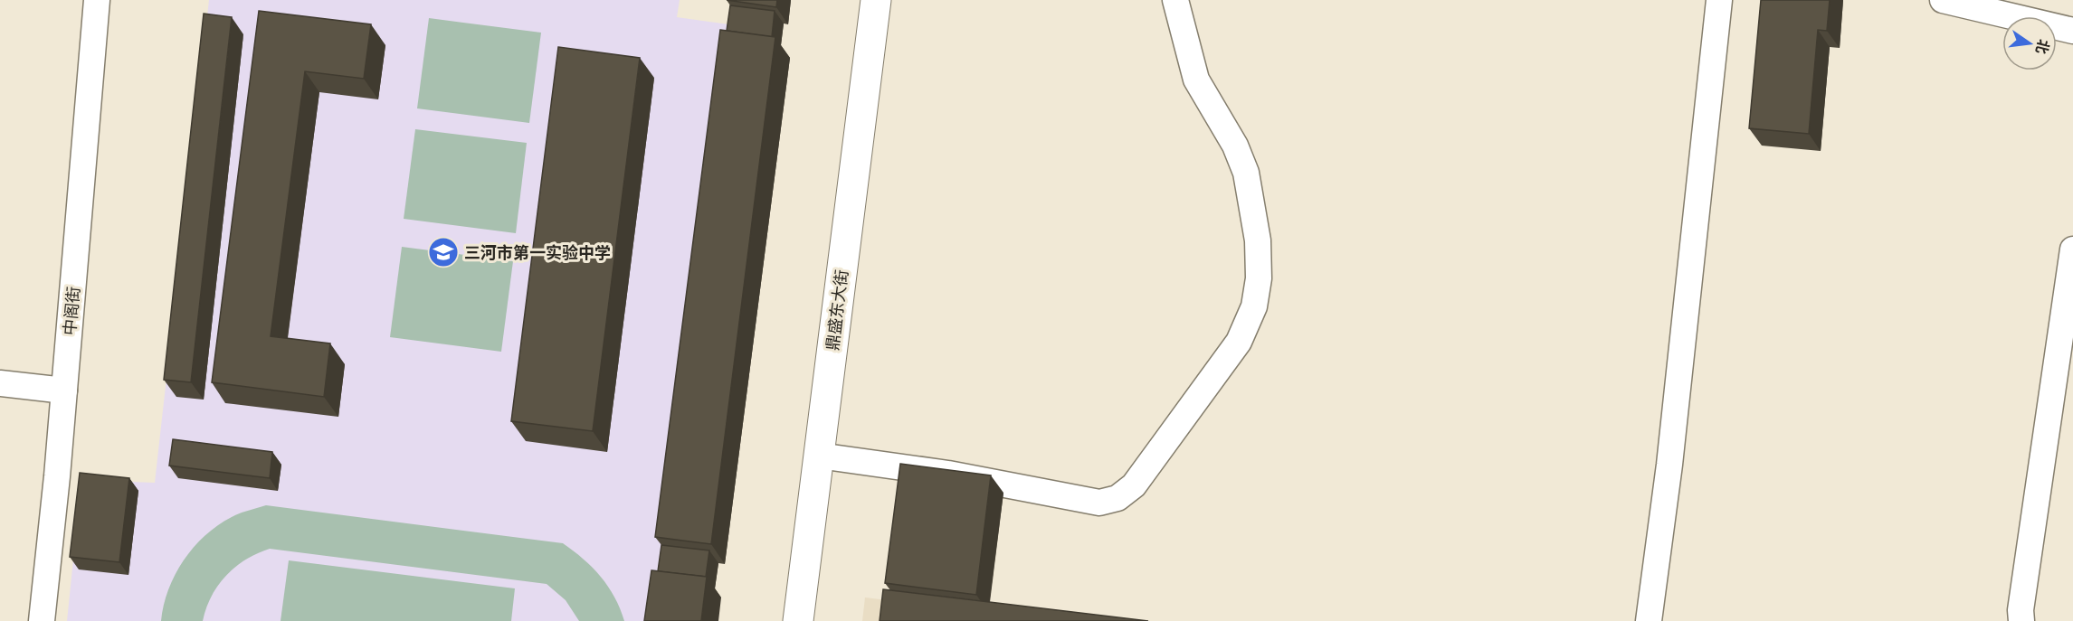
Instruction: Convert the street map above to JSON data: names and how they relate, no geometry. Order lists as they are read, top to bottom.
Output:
{
  "streets": {
    "main road": ["鼎盛东大街"],
    "street": ["中阁街"]
  },
  "places": {
    "school or university": ["三河市第一实验中学"]
  },
  "north": "right"
}
